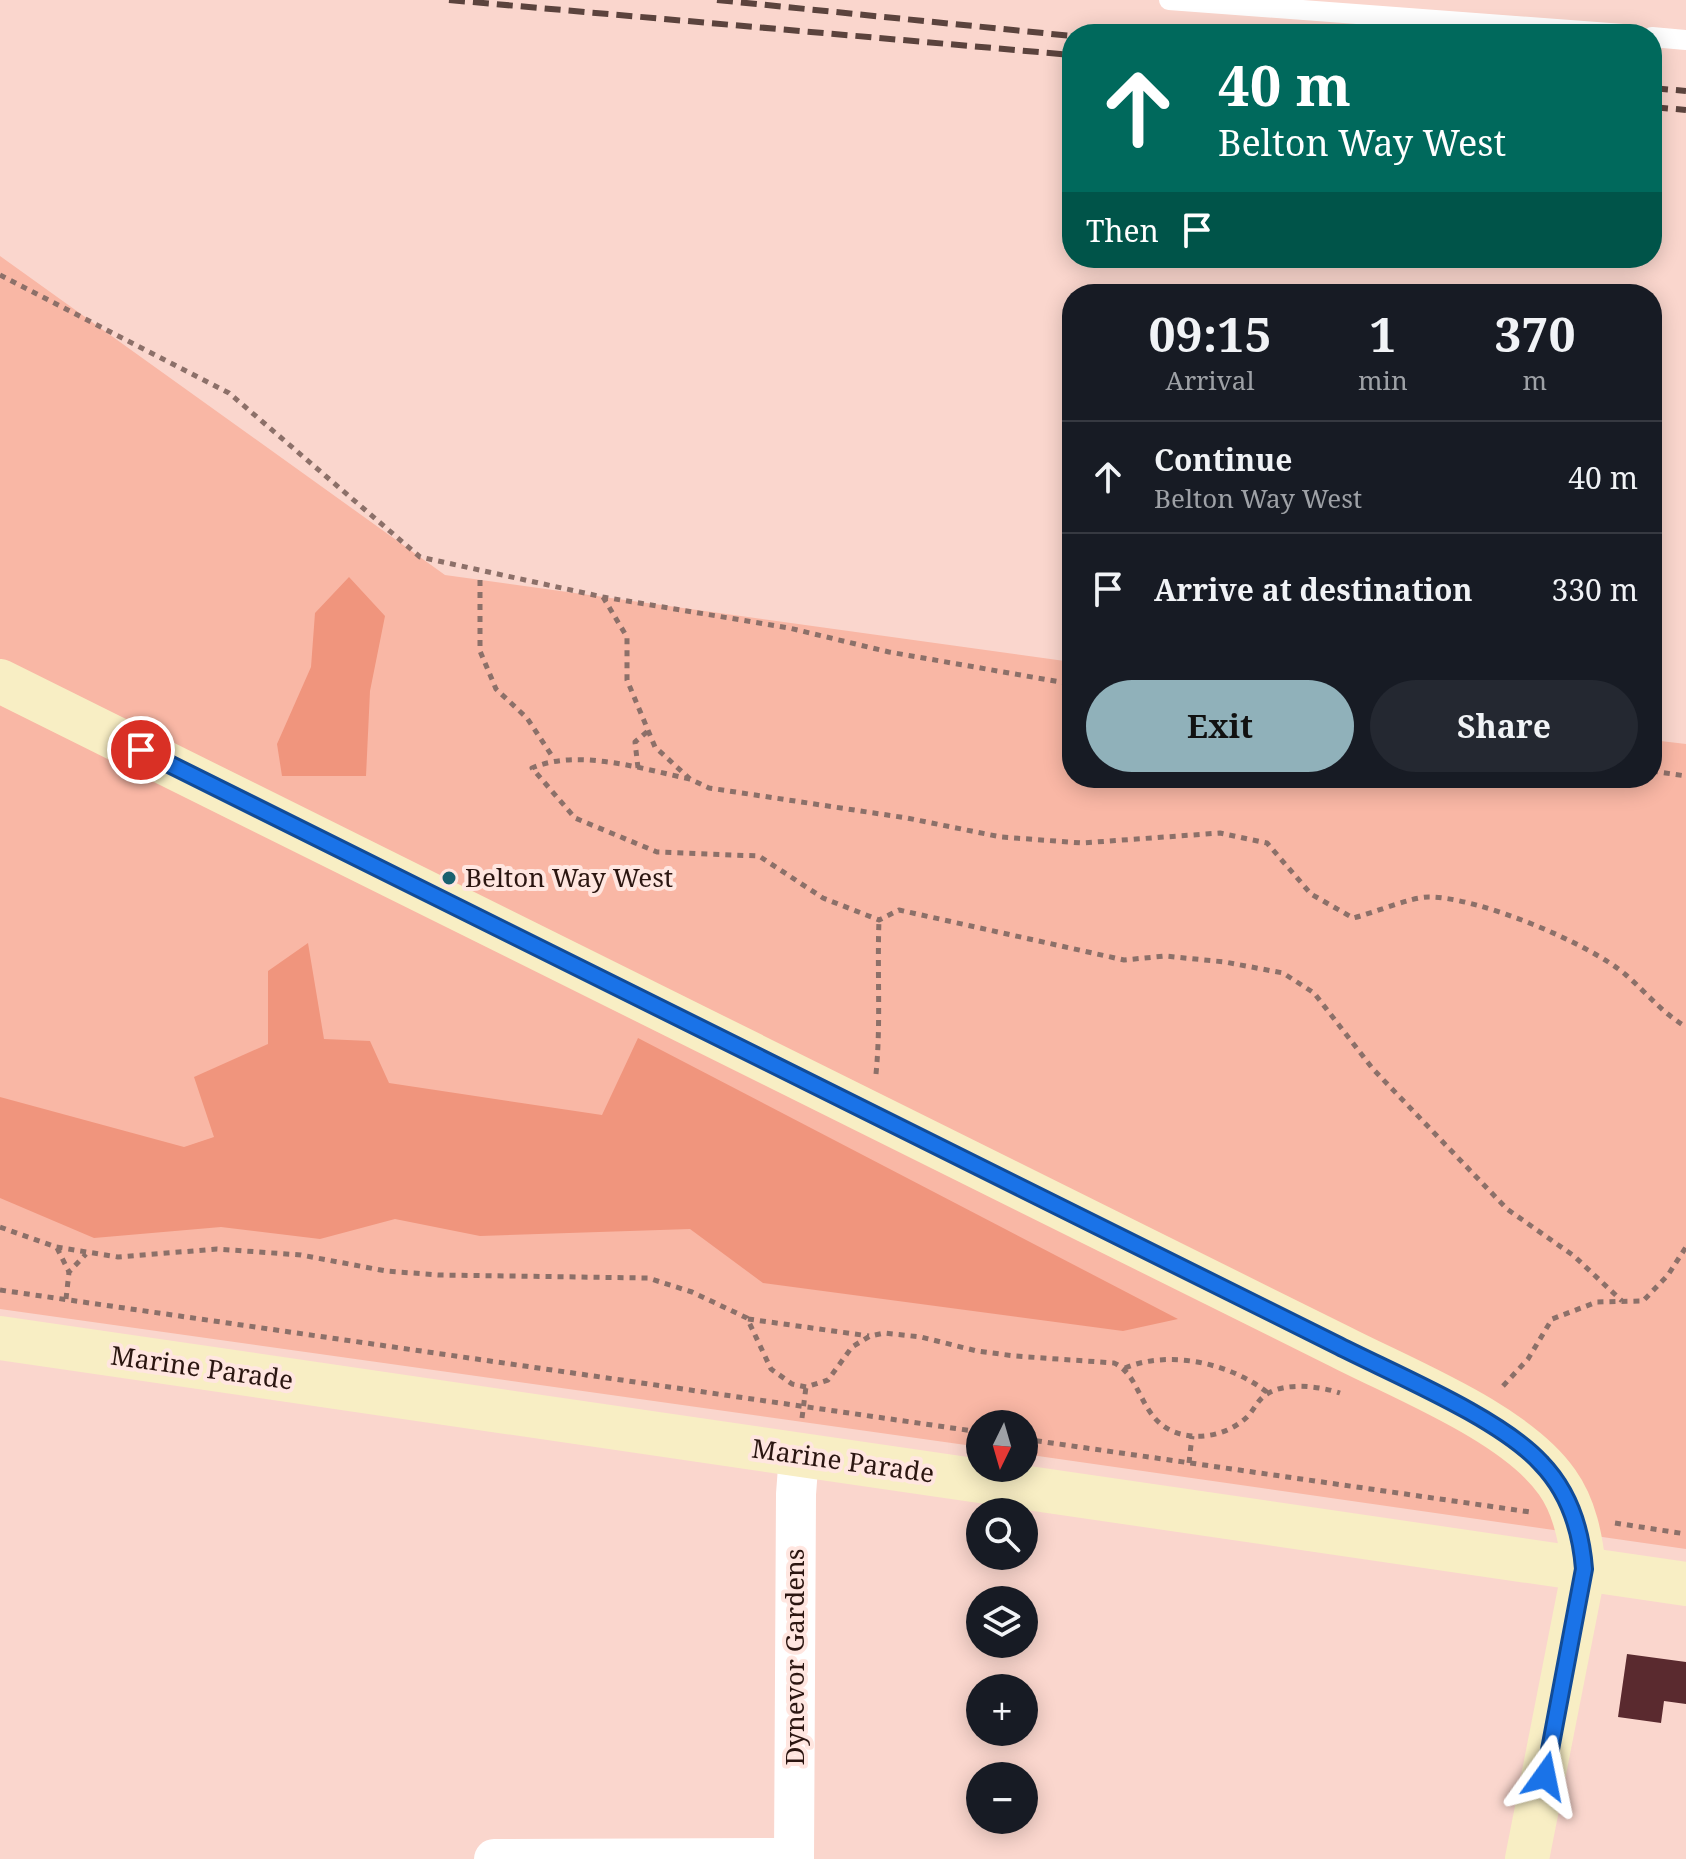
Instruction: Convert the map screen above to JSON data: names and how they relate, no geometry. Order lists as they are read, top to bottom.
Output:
{
  "streets": {
    "street": ["Marine Parade", "Dynevor Gardens"]
  },
  "crossings": [
    ["Marine Parade", "Dynevor Gardens"]
  ],
  "places": ["Belton Way West"],
  "north": "bottom",
  "page": {
    "turn": ["40 m", "Belton Way West"],
    "then": "Then",
    "eta": [
      "09:15",
      "Arrival",
      "1",
      "min",
      "370",
      "m"
    ],
    "list": [
      {
        "name": "Continue",
        "note": "Belton Way West",
        "value": "40 m"
      },
      {
        "name": "Arrive at destination",
        "value": "330 m"
      }
    ],
    "buttons": ["Exit", "Share"],
    "map_buttons": ["+", "−"]
  }
}
